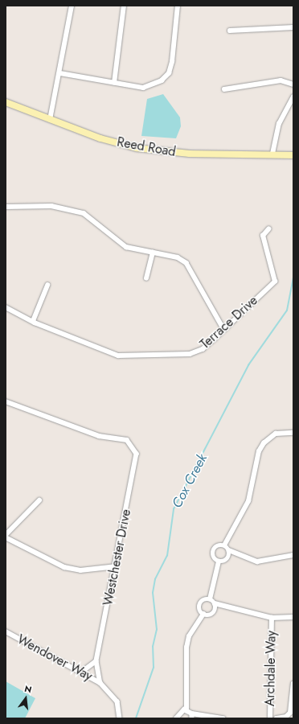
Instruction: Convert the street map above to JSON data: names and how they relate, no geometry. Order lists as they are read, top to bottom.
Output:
{
  "streets": {
    "street": [
      "Reed Road",
      "Terrace Drive",
      "Westchester Drive",
      "Wendover Way",
      "Archdale Way"
    ]
  },
  "water": ["Cox Creek"],
  "north": "top"
}
